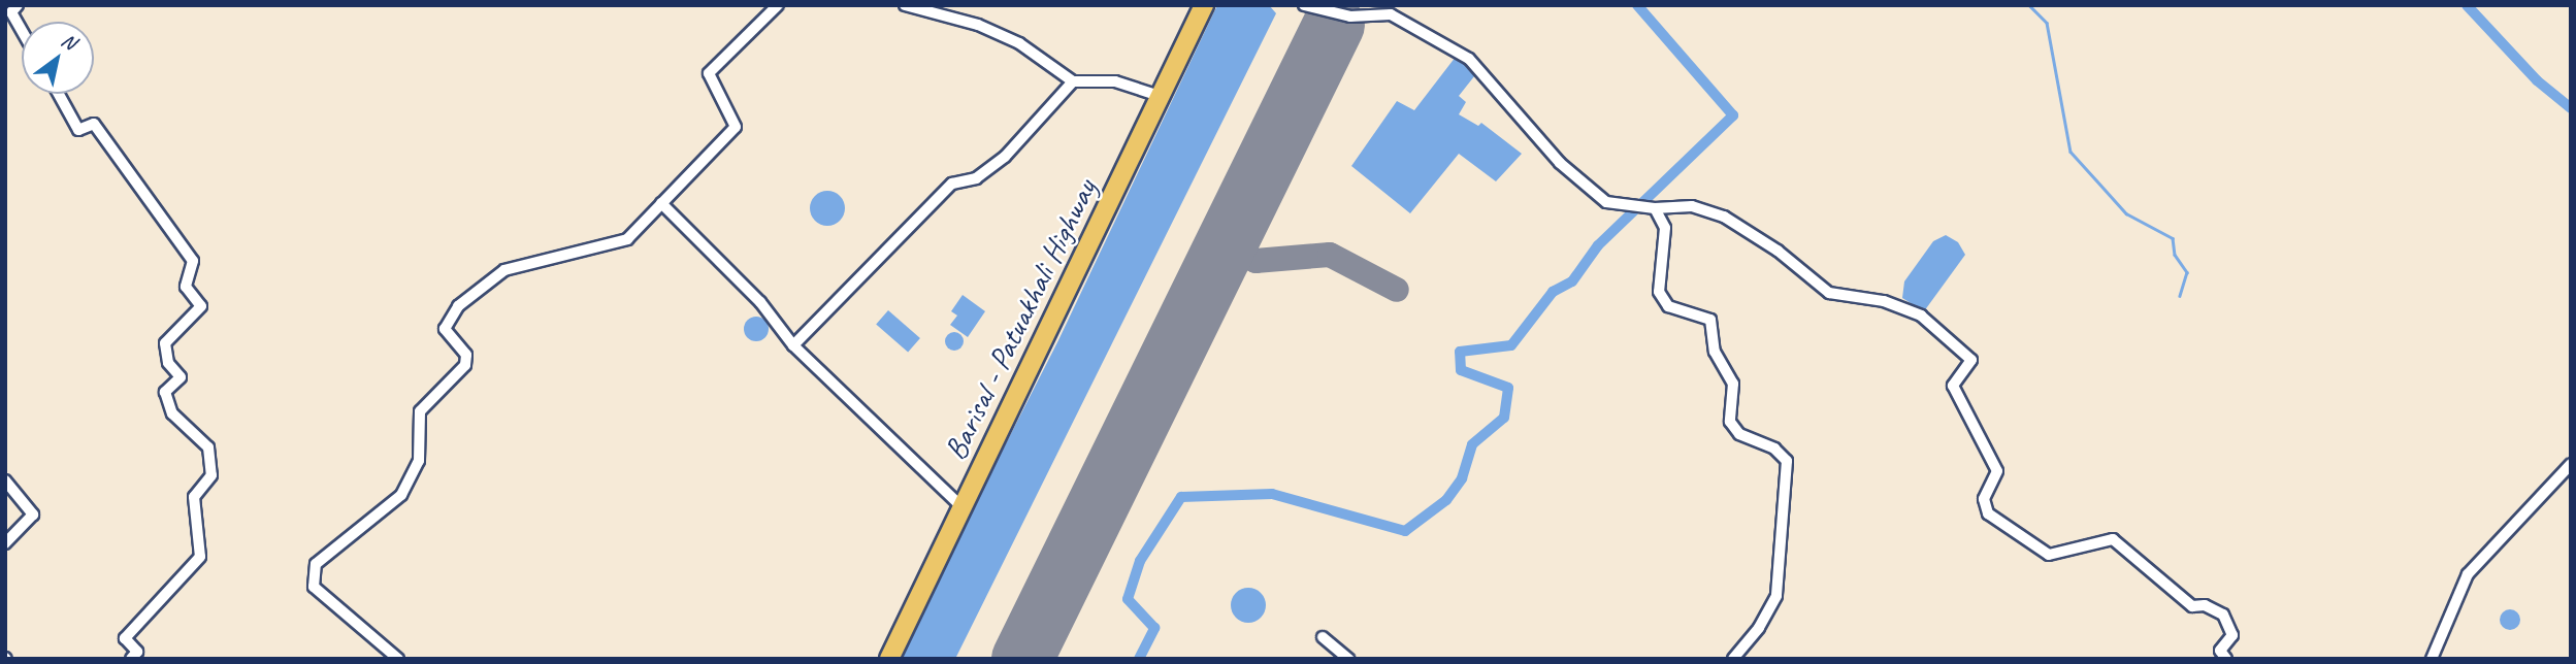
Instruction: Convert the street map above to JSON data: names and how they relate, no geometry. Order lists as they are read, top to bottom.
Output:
{
  "streets": {
    "highway": ["Barisal - Patuakhali Highway"]
  },
  "north": "top right"
}
